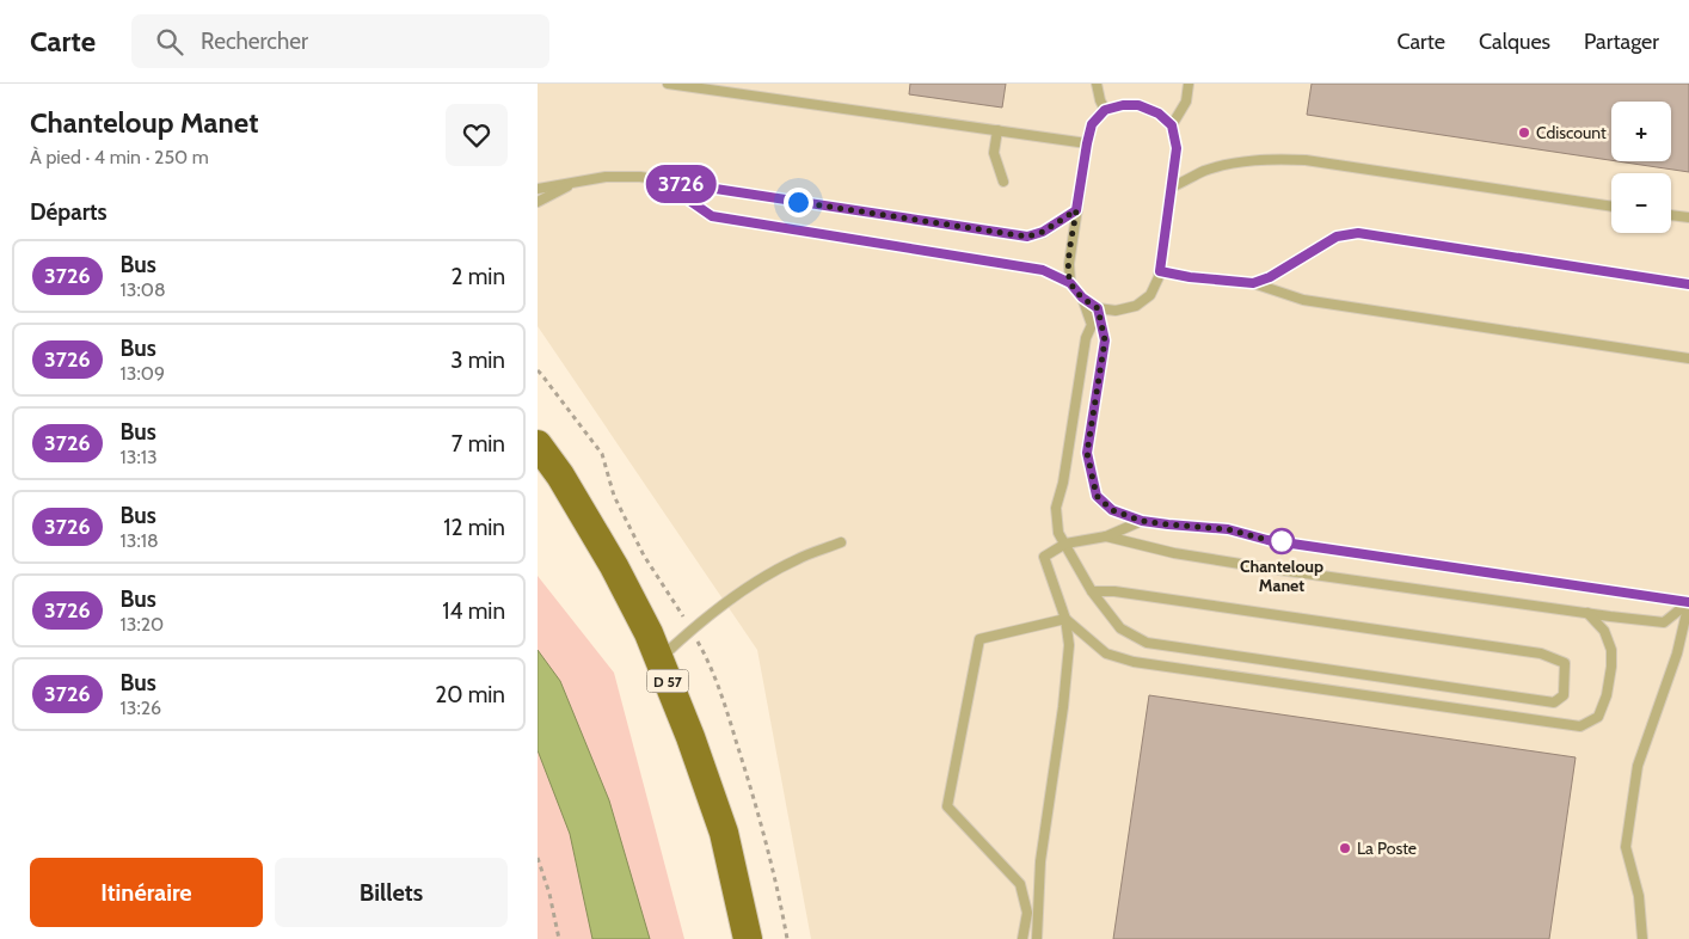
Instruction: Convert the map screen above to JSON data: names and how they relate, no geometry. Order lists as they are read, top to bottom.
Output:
{
  "streets": {
    "main road": ["D 57"]
  },
  "places": ["Cdiscount", "Chanteloup Manet", "La Poste"],
  "lines": ["bus line 3726"],
  "page": {
    "header": "Carte",
    "search": "Rechercher",
    "nav": ["Carte", "Calques", "Partager"],
    "heading": [
      ["Chanteloup Manet", "À pied · 4 min · 250 m"],
      "Départs"
    ],
    "on_map": "3726",
    "map_buttons": ["+", "−"],
    "list": [
      {
        "mark": "3726",
        "name": "Bus",
        "note": "13:08",
        "value": "2 min"
      },
      {
        "mark": "3726",
        "name": "Bus",
        "note": "13:09",
        "value": "3 min"
      },
      {
        "mark": "3726",
        "name": "Bus",
        "note": "13:13",
        "value": "7 min"
      },
      {
        "mark": "3726",
        "name": "Bus",
        "note": "13:18",
        "value": "12 min"
      },
      {
        "mark": "3726",
        "name": "Bus",
        "note": "13:20",
        "value": "14 min"
      },
      {
        "mark": "3726",
        "name": "Bus",
        "note": "13:26",
        "value": "20 min"
      }
    ],
    "buttons": ["Itinéraire", "Billets"]
  }
}
